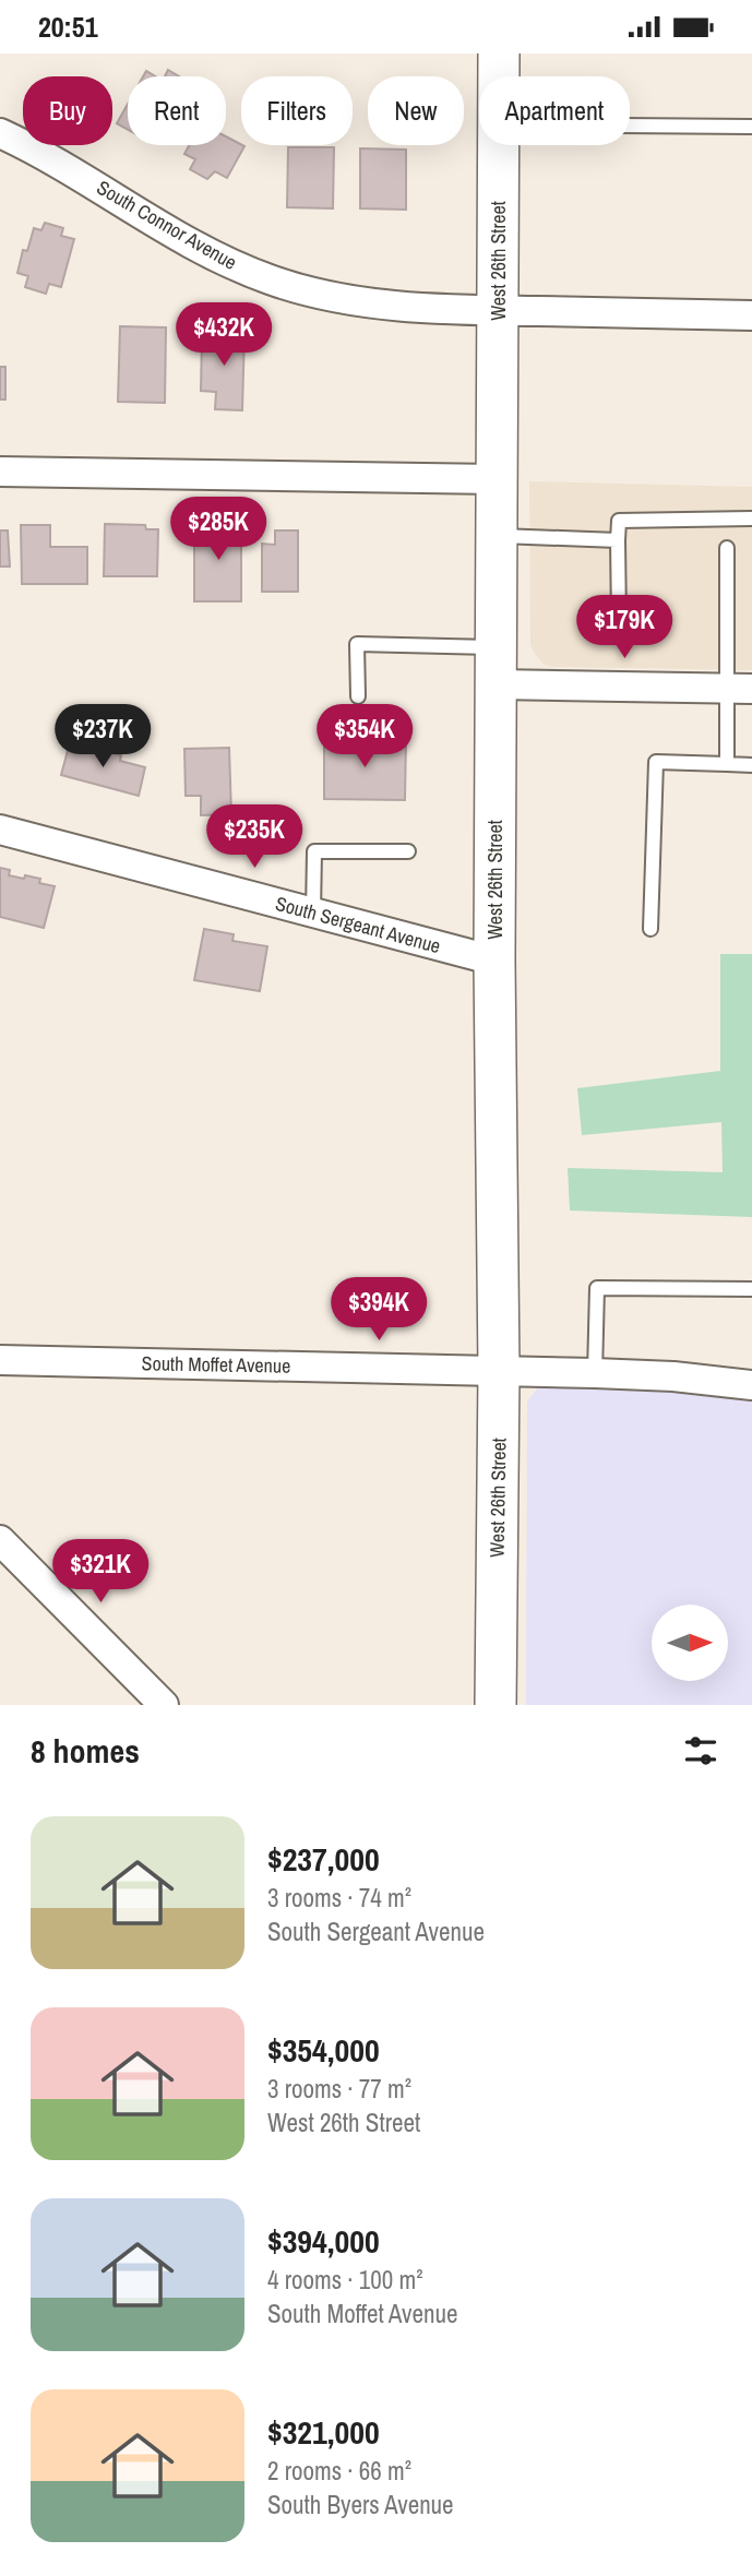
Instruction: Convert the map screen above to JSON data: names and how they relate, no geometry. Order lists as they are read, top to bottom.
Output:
{
  "streets": {
    "main road": ["West 26th Street"],
    "street": ["South Connor Avenue", "South Sergeant Avenue", "South Moffet Avenue"]
  },
  "crossings": [
    ["South Connor Avenue", "West 26th Street"],
    ["West 26th Street", "South Sergeant Avenue"],
    ["West 26th Street", "South Moffet Avenue"]
  ],
  "north": "right",
  "page": {
    "status": "20:51",
    "chip": [
      "Buy",
      "Rent",
      "Filters",
      "New",
      "Apartment"
    ],
    "price": [
      "$432K",
      "$285K",
      "$179K",
      "$237K",
      "$354K",
      "$235K",
      "$394K",
      "$321K"
    ],
    "heading": "8 homes",
    "list": [
      {
        "name": "$237,000",
        "note": "3 rooms · 74 m² · South Sergeant Avenue"
      },
      {
        "name": "$354,000",
        "note": "3 rooms · 77 m² · West 26th Street"
      },
      {
        "name": "$394,000",
        "note": "4 rooms · 100 m² · South Moffet Avenue"
      },
      {
        "name": "$321,000",
        "note": "2 rooms · 66 m² · South Byers Avenue"
      }
    ]
  }
}
